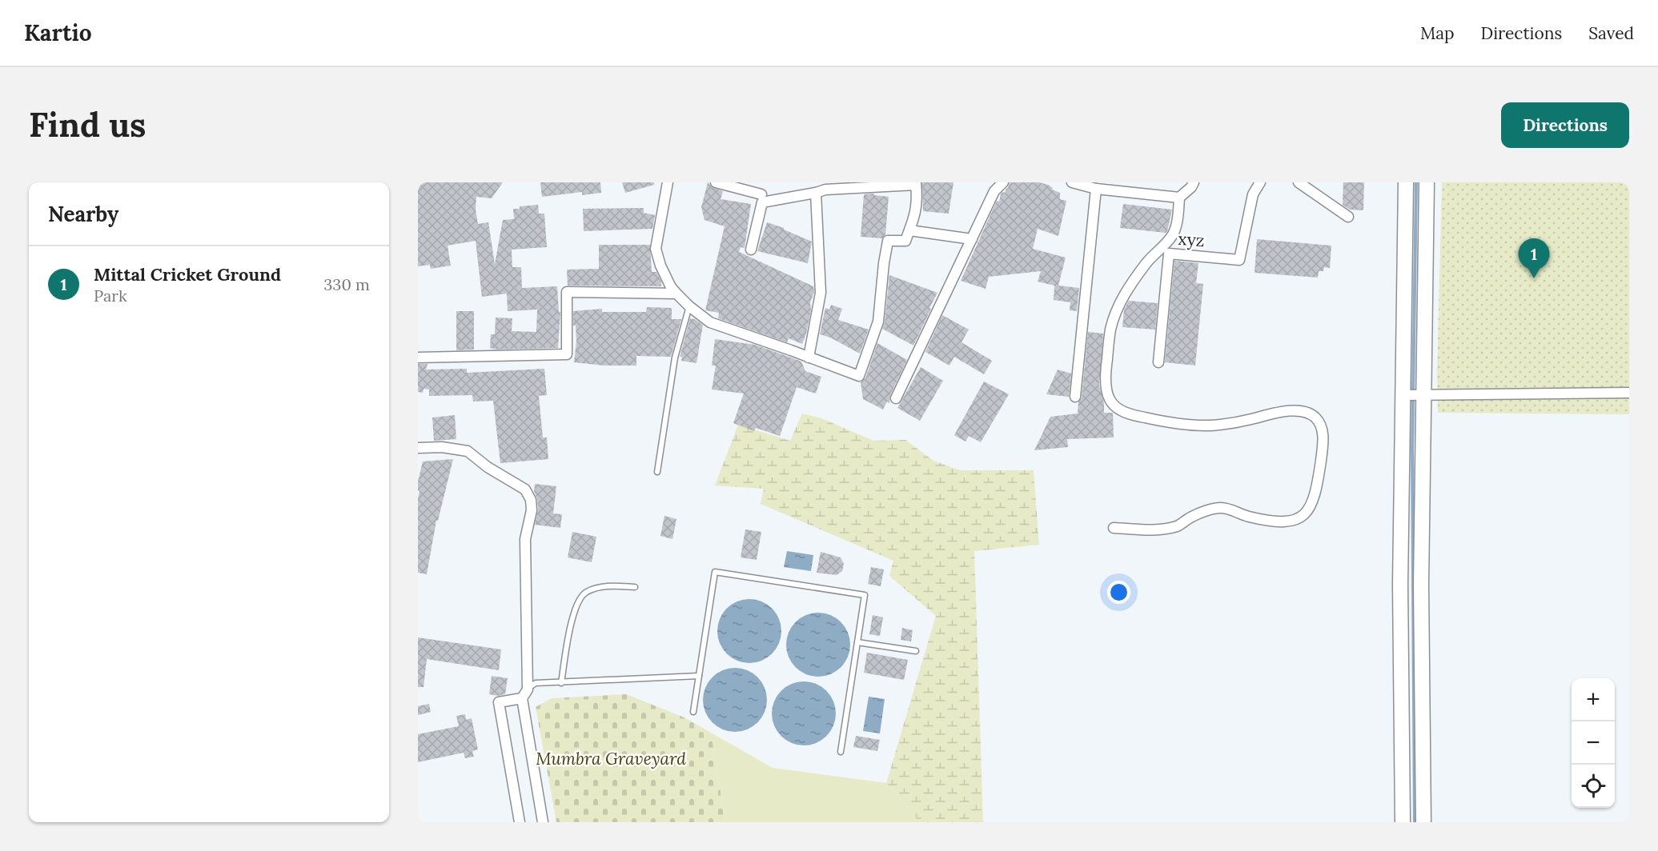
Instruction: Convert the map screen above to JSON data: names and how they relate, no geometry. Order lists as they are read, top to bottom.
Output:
{
  "streets": {
    "street": ["xyz"]
  },
  "parks": ["Mumbra Graveyard"],
  "page": {
    "header": "Kartio",
    "nav": ["Map", "Directions", "Saved"],
    "buttons": "Directions",
    "title": "Find us",
    "heading": "Nearby",
    "pins": "1",
    "list": [
      {
        "mark": "1",
        "name": "Mittal Cricket Ground",
        "note": "Park",
        "value": "330 m"
      }
    ],
    "map_buttons": ["+", "−"]
  }
}
